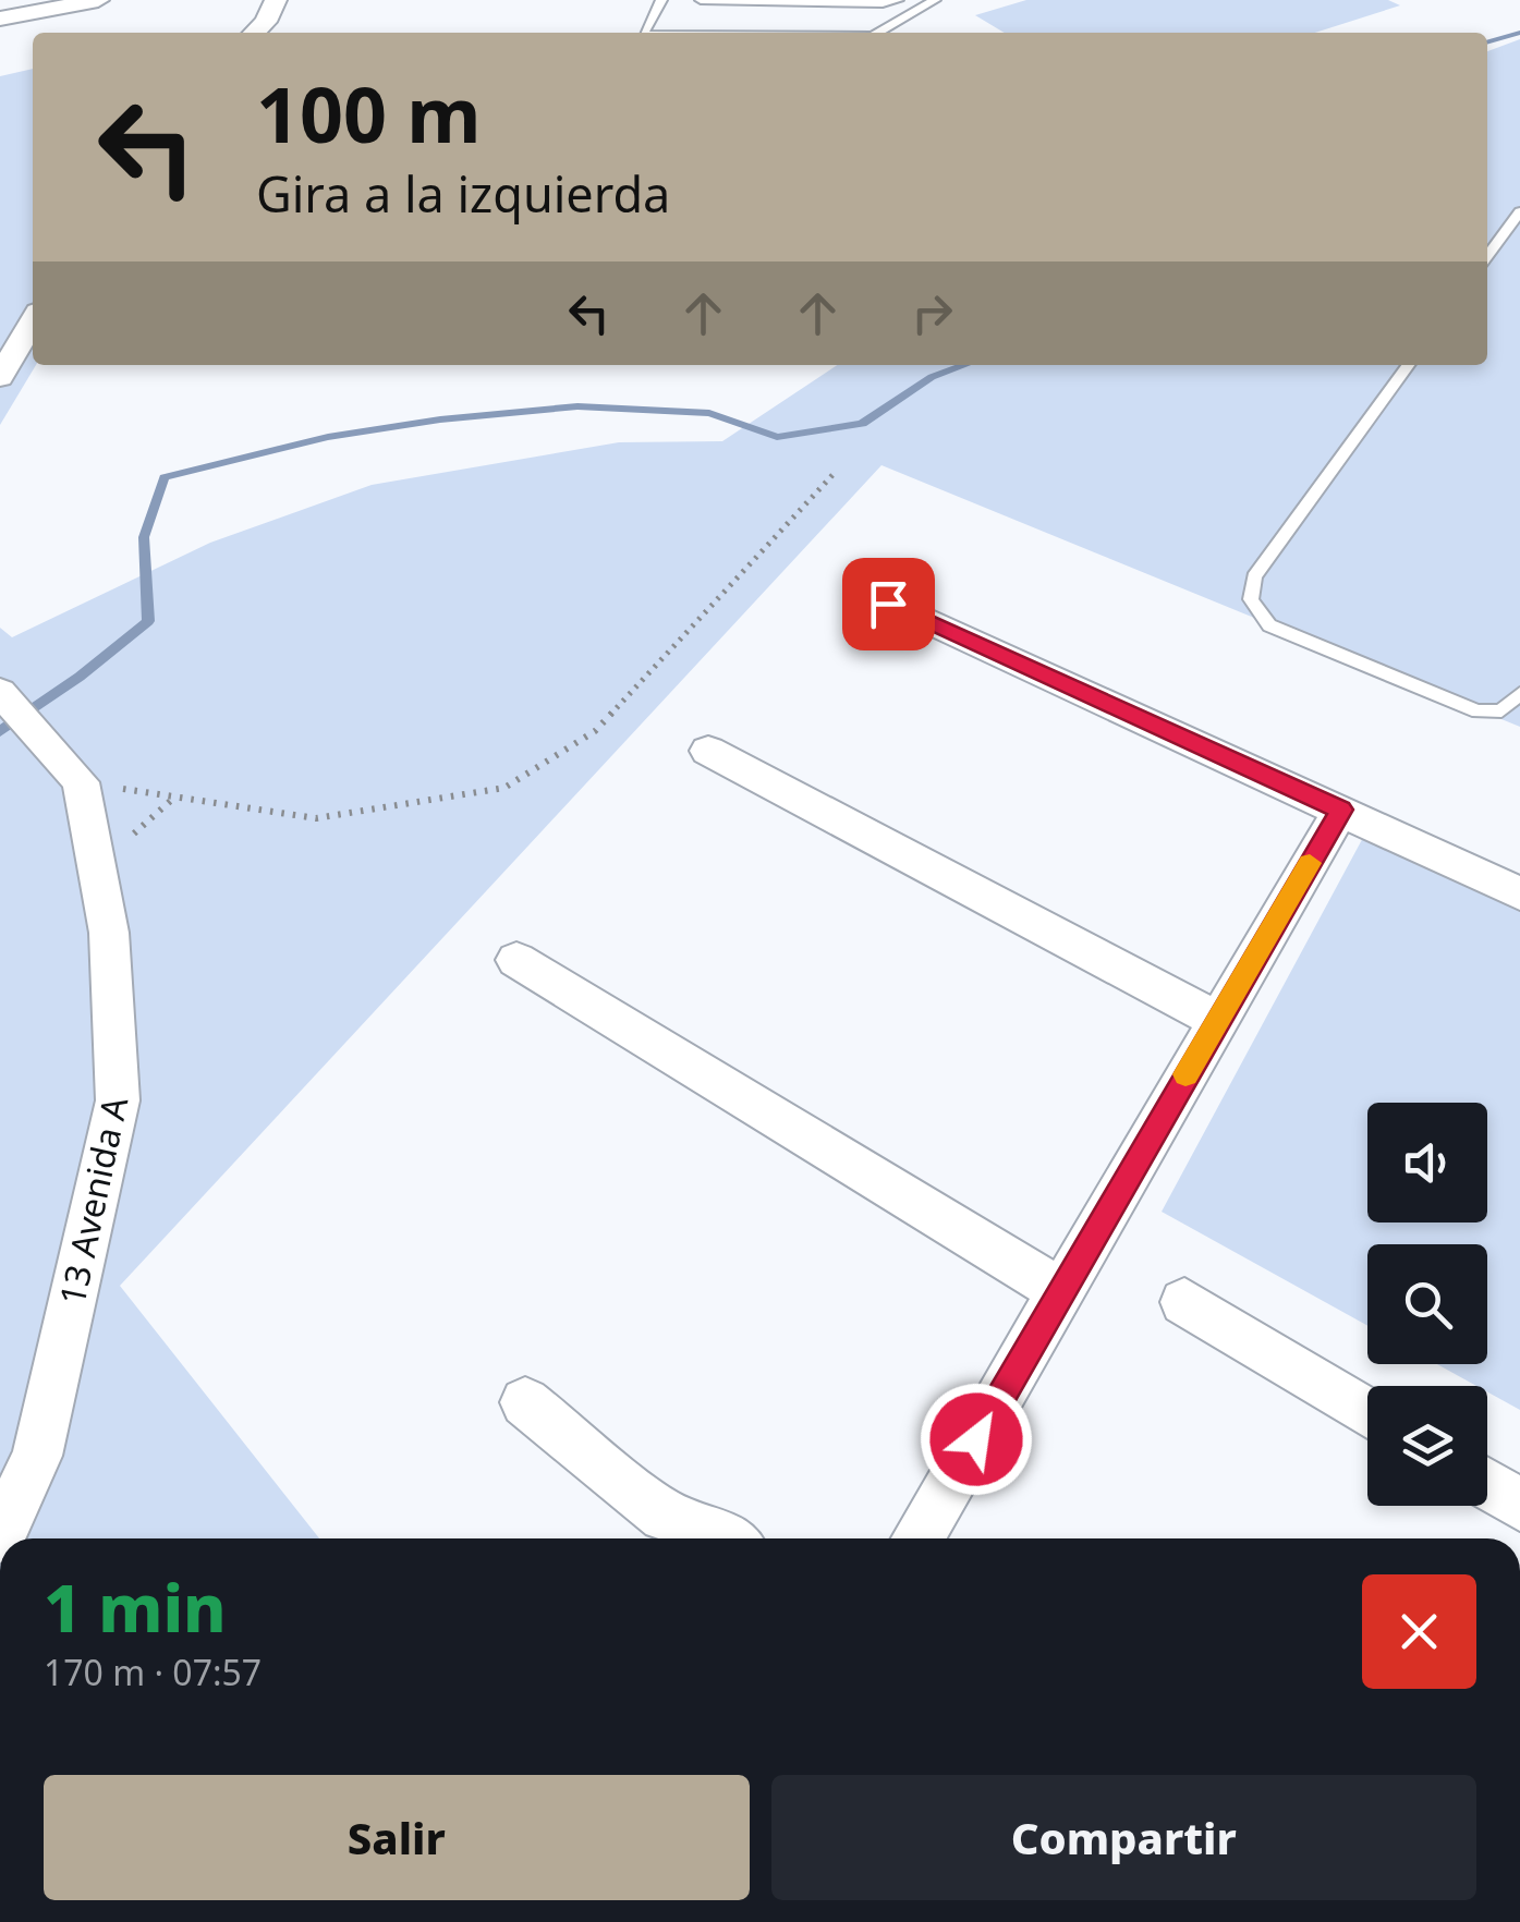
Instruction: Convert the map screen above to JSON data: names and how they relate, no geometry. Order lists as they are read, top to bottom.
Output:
{
  "streets": {
    "street": ["13 Avenida A"]
  },
  "page": {
    "turn": ["100 m", "Gira a la izquierda"],
    "heading": ["1 min", "170 m · 07:57"],
    "buttons": ["Salir", "Compartir"]
  }
}
